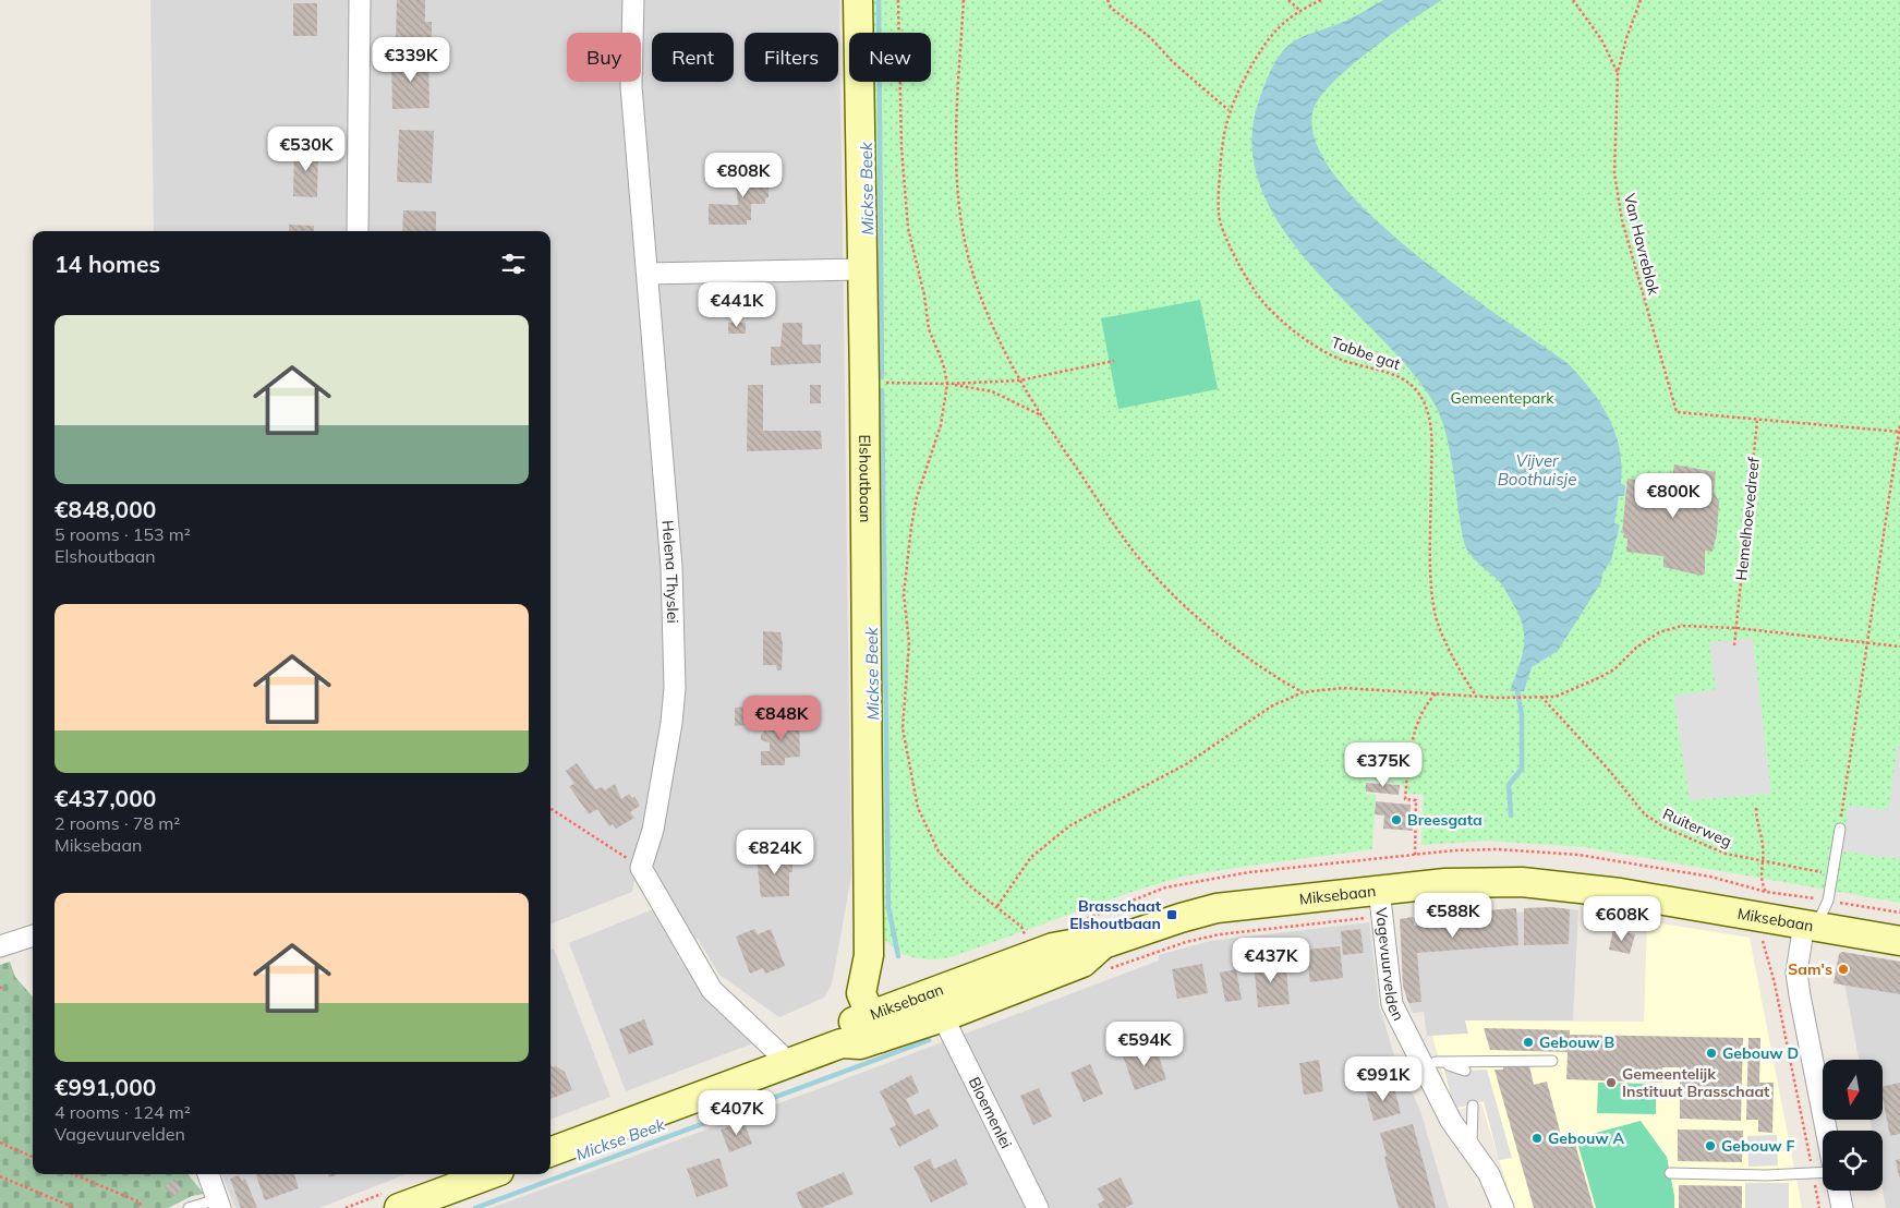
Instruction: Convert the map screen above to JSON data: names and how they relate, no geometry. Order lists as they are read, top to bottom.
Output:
{
  "streets": {
    "main road": ["Elshoutbaan", "Miksebaan"],
    "street": ["Helena Thyslei", "Vagevuurvelden", "Bloemenlei"],
    "path": [
      "Van Havreblok",
      "Tabbe gat",
      "Hemelhoevedreef",
      "Ruiterweg"
    ]
  },
  "crossings": [
    ["Van Havreblok", "Hemelhoevedreef"],
    ["Elshoutbaan", "Miksebaan"],
    ["Miksebaan", "Vagevuurvelden"],
    ["Miksebaan", "Bloemenlei"]
  ],
  "water": ["Mickse Beek", "Vijver Boothuisje"],
  "parks": ["Gemeentepark"],
  "places": {
    "other": [
      "Breesgata",
      "Sam's",
      "Gebouw B",
      "Gebouw D",
      "Gemeentelijk Instituut Brasschaat",
      "Gebouw A",
      "Gebouw F"
    ],
    "transit": ["Brasschaat Elshoutbaan"]
  },
  "north": "bottom",
  "page": {
    "chip": [
      "Buy",
      "Rent",
      "Filters",
      "New"
    ],
    "price": [
      "€339K",
      "€530K",
      "€808K",
      "€441K",
      "€800K",
      "€848K",
      "€375K",
      "€824K",
      "€588K",
      "€608K",
      "€437K",
      "€594K",
      "€991K",
      "€407K"
    ],
    "heading": "14 homes",
    "list": [
      {
        "name": "€848,000",
        "note": "5 rooms · 153 m² · Elshoutbaan"
      },
      {
        "name": "€437,000",
        "note": "2 rooms · 78 m² · Miksebaan"
      },
      {
        "name": "€991,000",
        "note": "4 rooms · 124 m² · Vagevuurvelden"
      }
    ]
  }
}
